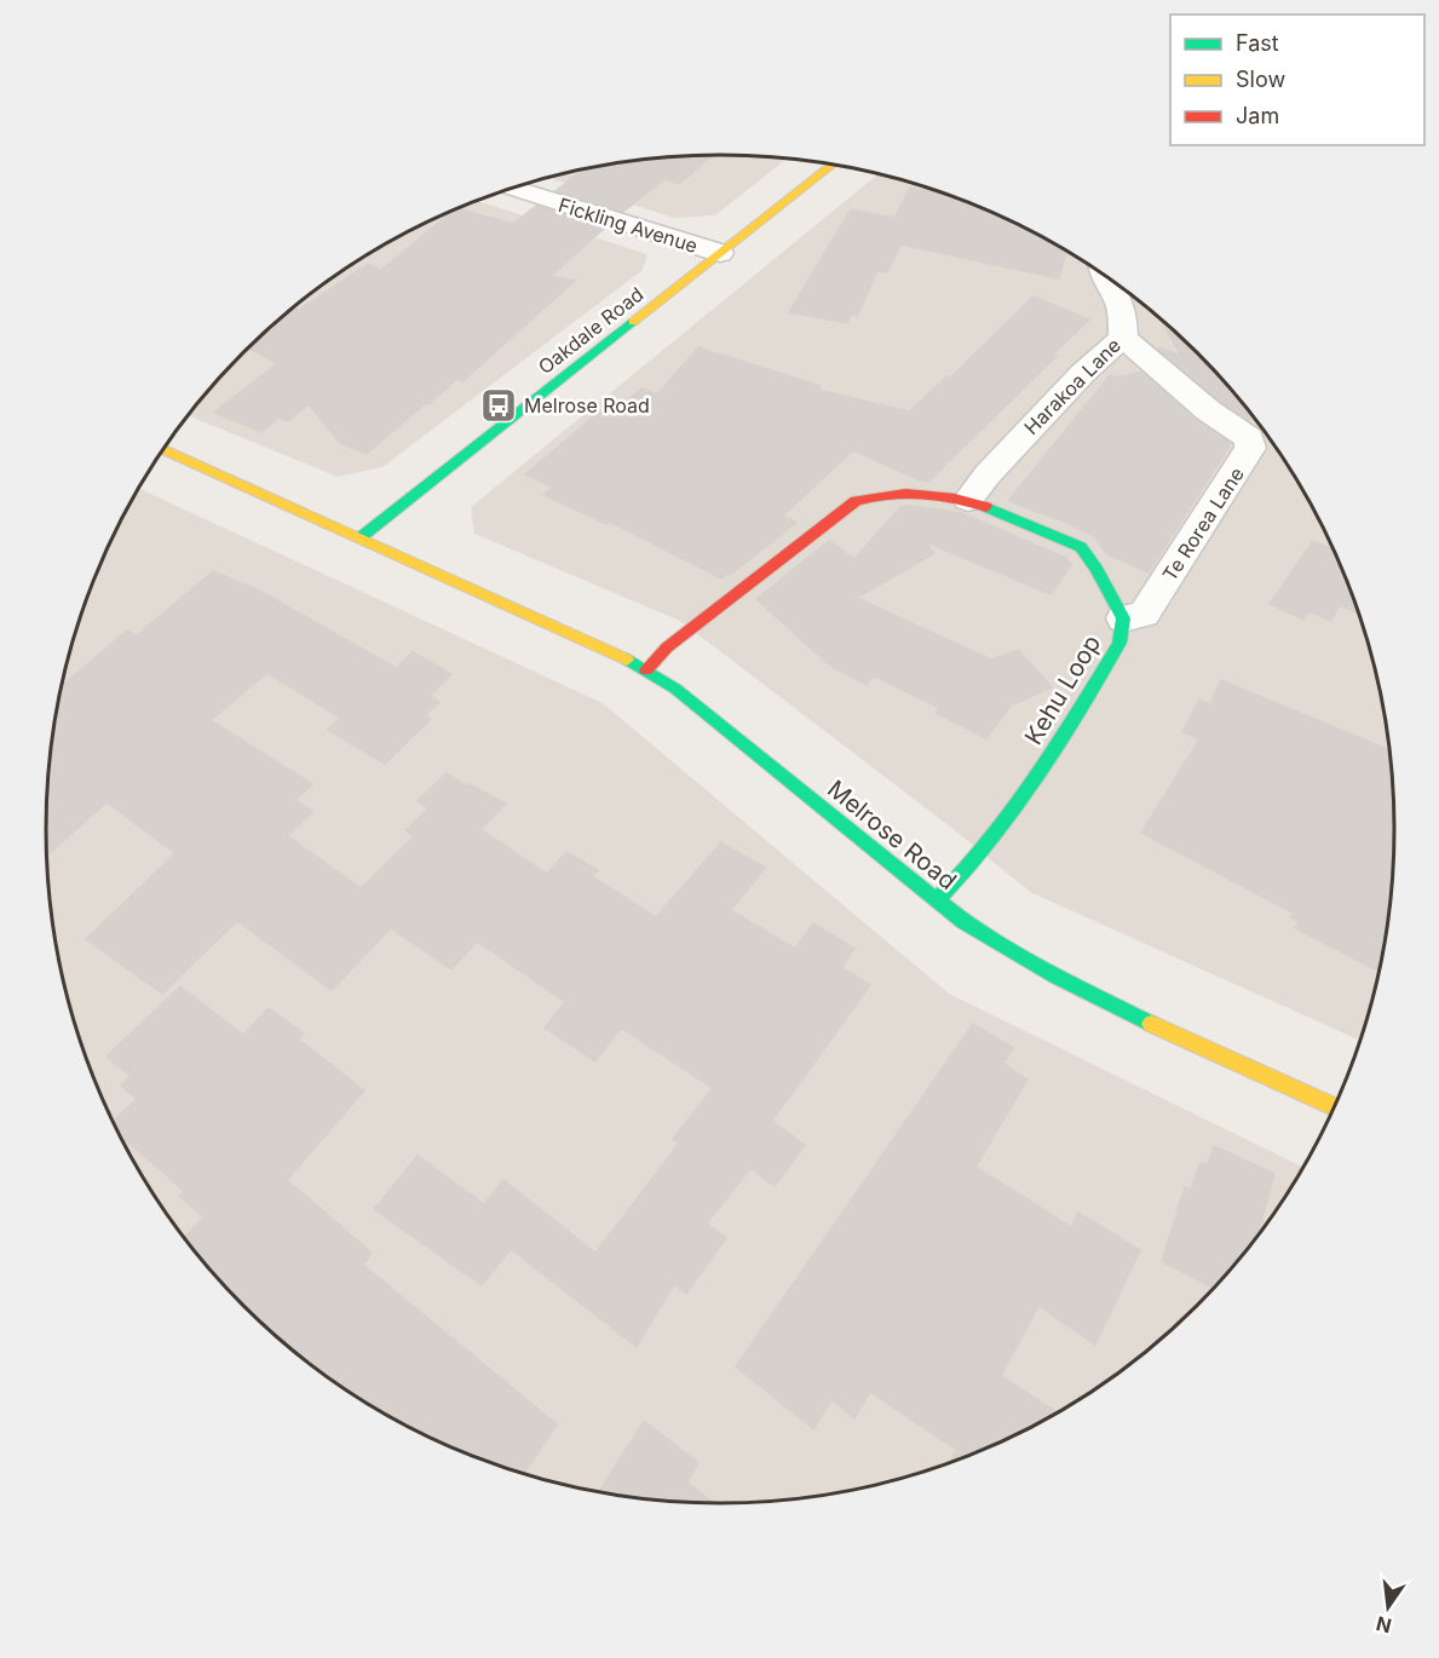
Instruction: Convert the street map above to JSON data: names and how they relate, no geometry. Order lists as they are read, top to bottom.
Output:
{
  "streets": {
    "street": [
      "Fickling Avenue",
      "Oakdale Road",
      "Harakoa Lane",
      "Te Rorea Lane",
      "Kehu Loop",
      "Melrose Road"
    ]
  },
  "crossings": [
    ["Fickling Avenue", "Oakdale Road"],
    ["Oakdale Road", "Melrose Road"],
    ["Harakoa Lane", "Te Rorea Lane"],
    ["Harakoa Lane", "Kehu Loop"],
    ["Te Rorea Lane", "Kehu Loop"],
    ["Kehu Loop", "Melrose Road"]
  ],
  "places": {
    "bus stop": ["Melrose Road"]
  },
  "legend": ["Fast", "Slow", "Jam"],
  "north": "bottom"
}
